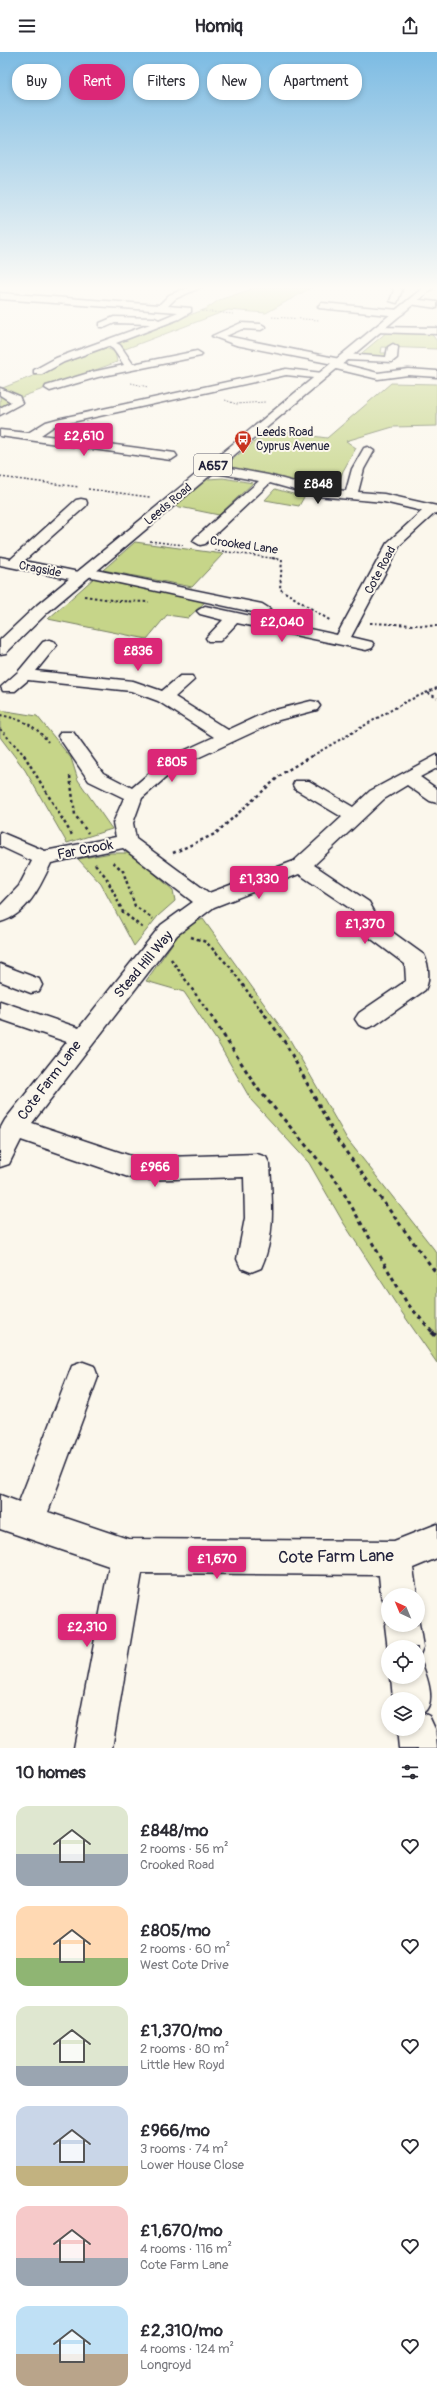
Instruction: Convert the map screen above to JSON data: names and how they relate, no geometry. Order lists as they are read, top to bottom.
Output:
{
  "streets": {
    "main road": ["A657", "Leeds Road"],
    "street": [
      "Cragside",
      "Cote Road",
      "Far Crook",
      "Stead Hill Way",
      "Cote Farm Lane"
    ],
    "path": ["Crooked Lane"]
  },
  "crossings": [
    ["Leeds Road", "Crooked Lane"],
    ["Leeds Road", "Cragside"],
    ["Crooked Lane", "Cote Road"],
    ["Stead Hill Way", "Cote Farm Lane"]
  ],
  "places": {
    "bus stop": ["Leeds Road Cyprus Avenue"]
  },
  "north": "top left",
  "page": {
    "header": "Homiq",
    "chip": [
      "Buy",
      "Rent",
      "Filters",
      "New",
      "Apartment"
    ],
    "price": [
      "£2,610",
      "£848",
      "£2,040",
      "£836",
      "£805",
      "£1,330",
      "£1,370",
      "£966",
      "£1,670",
      "£2,310"
    ],
    "heading": "10 homes",
    "list": [
      {
        "name": "£848/mo",
        "note": "2 rooms · 56 m² · Crooked Road"
      },
      {
        "name": "£805/mo",
        "note": "2 rooms · 60 m² · West Cote Drive"
      },
      {
        "name": "£1,370/mo",
        "note": "2 rooms · 80 m² · Little Hew Royd"
      },
      {
        "name": "£966/mo",
        "note": "3 rooms · 74 m² · Lower House Close"
      },
      {
        "name": "£1,670/mo",
        "note": "4 rooms · 116 m² · Cote Farm Lane"
      },
      {
        "name": "£2,310/mo",
        "note": "4 rooms · 124 m² · Longroyd"
      }
    ]
  }
}
